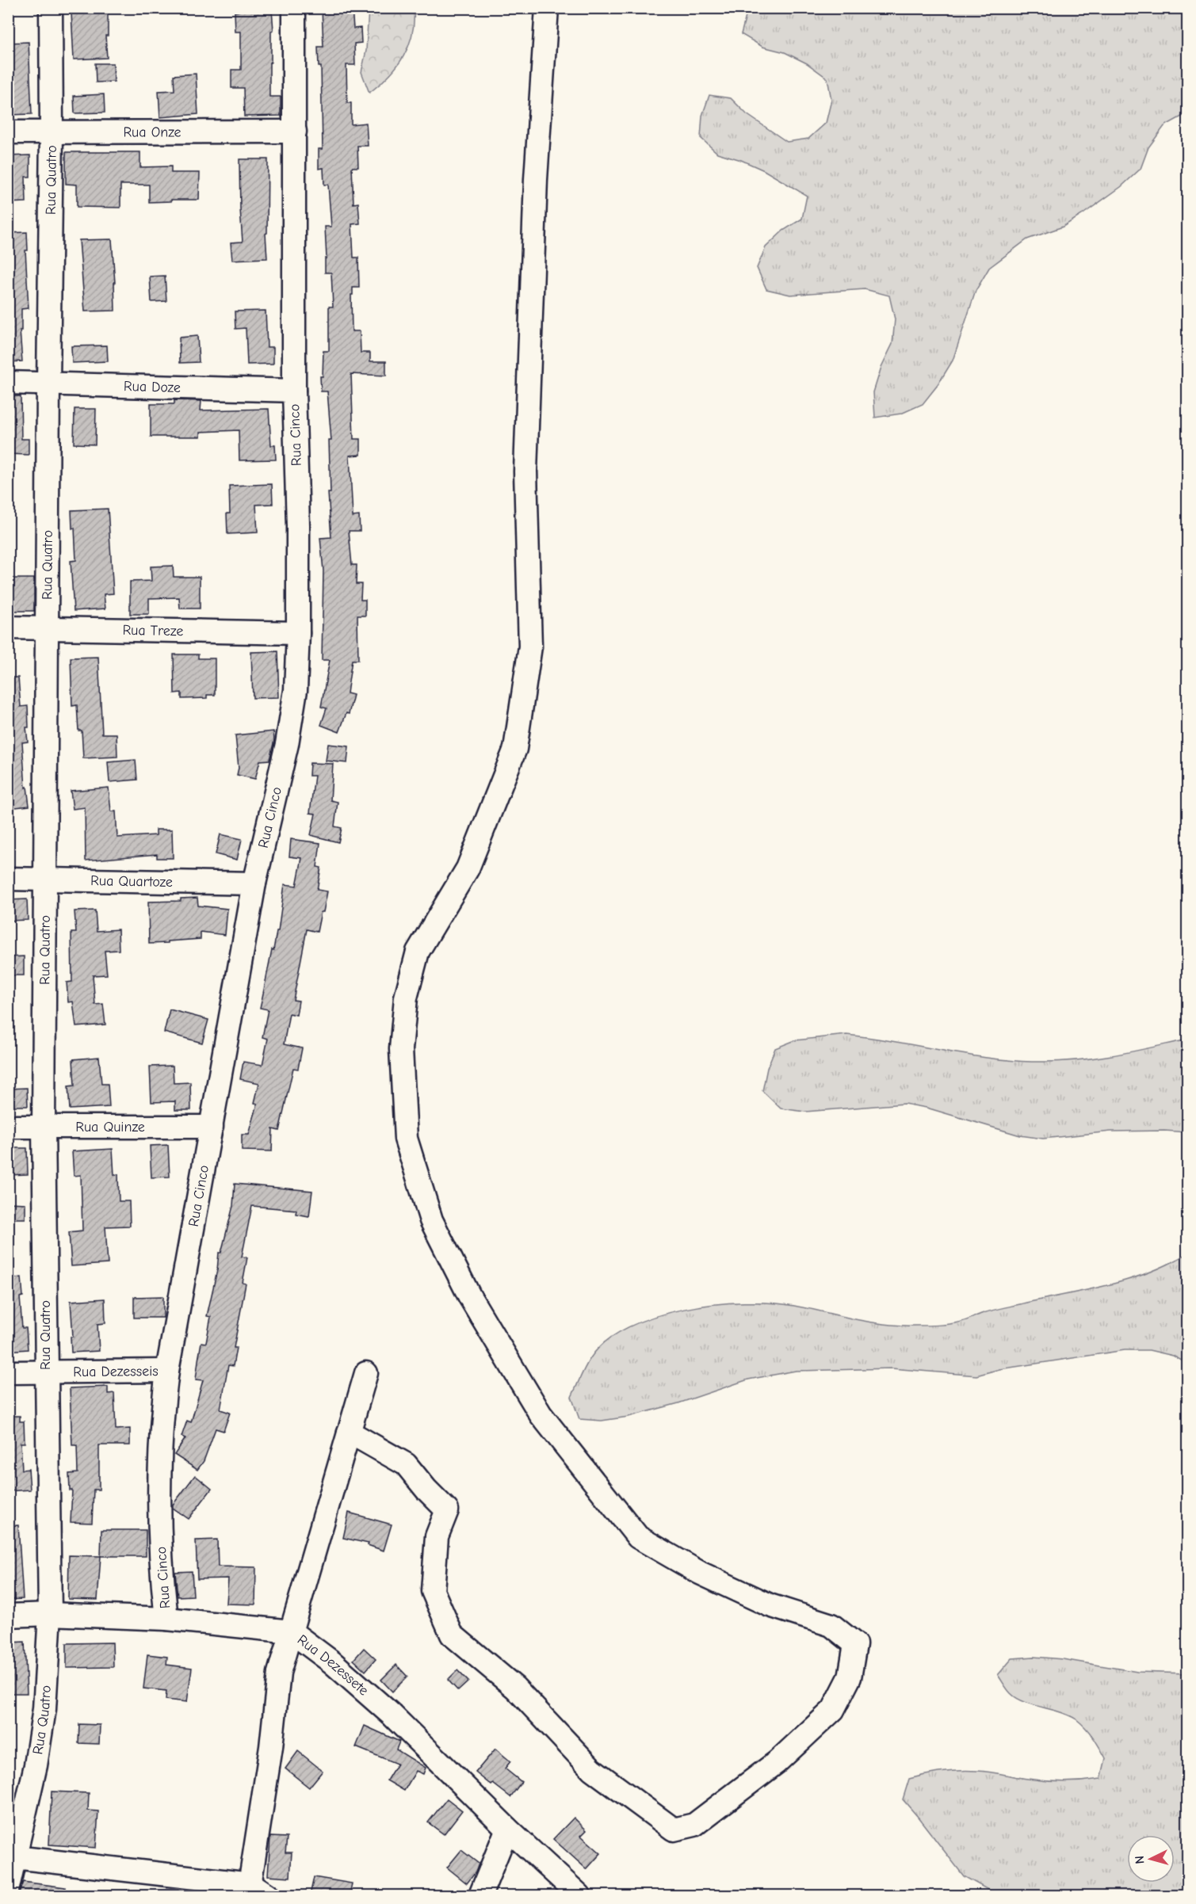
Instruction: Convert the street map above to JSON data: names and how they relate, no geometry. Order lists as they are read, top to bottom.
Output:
{
  "streets": {
    "street": [
      "Rua Onze",
      "Rua Quatro",
      "Rua Doze",
      "Rua Cinco",
      "Rua Treze",
      "Rua Quartoze",
      "Rua Quinze",
      "Rua Dezesseis",
      "Rua Dezessete"
    ]
  },
  "crossings": [
    ["Rua Onze", "Rua Quatro"],
    ["Rua Onze", "Rua Cinco"],
    ["Rua Quatro", "Rua Doze"],
    ["Rua Quatro", "Rua Treze"],
    ["Rua Quatro", "Rua Quartoze"],
    ["Rua Quatro", "Rua Quinze"],
    ["Rua Quatro", "Rua Dezesseis"],
    ["Rua Quatro", "Rua Dezessete"],
    ["Rua Doze", "Rua Cinco"],
    ["Rua Cinco", "Rua Treze"],
    ["Rua Cinco", "Rua Quartoze"],
    ["Rua Cinco", "Rua Quinze"],
    ["Rua Cinco", "Rua Dezesseis"],
    ["Rua Cinco", "Rua Dezessete"]
  ],
  "north": "left"
}
